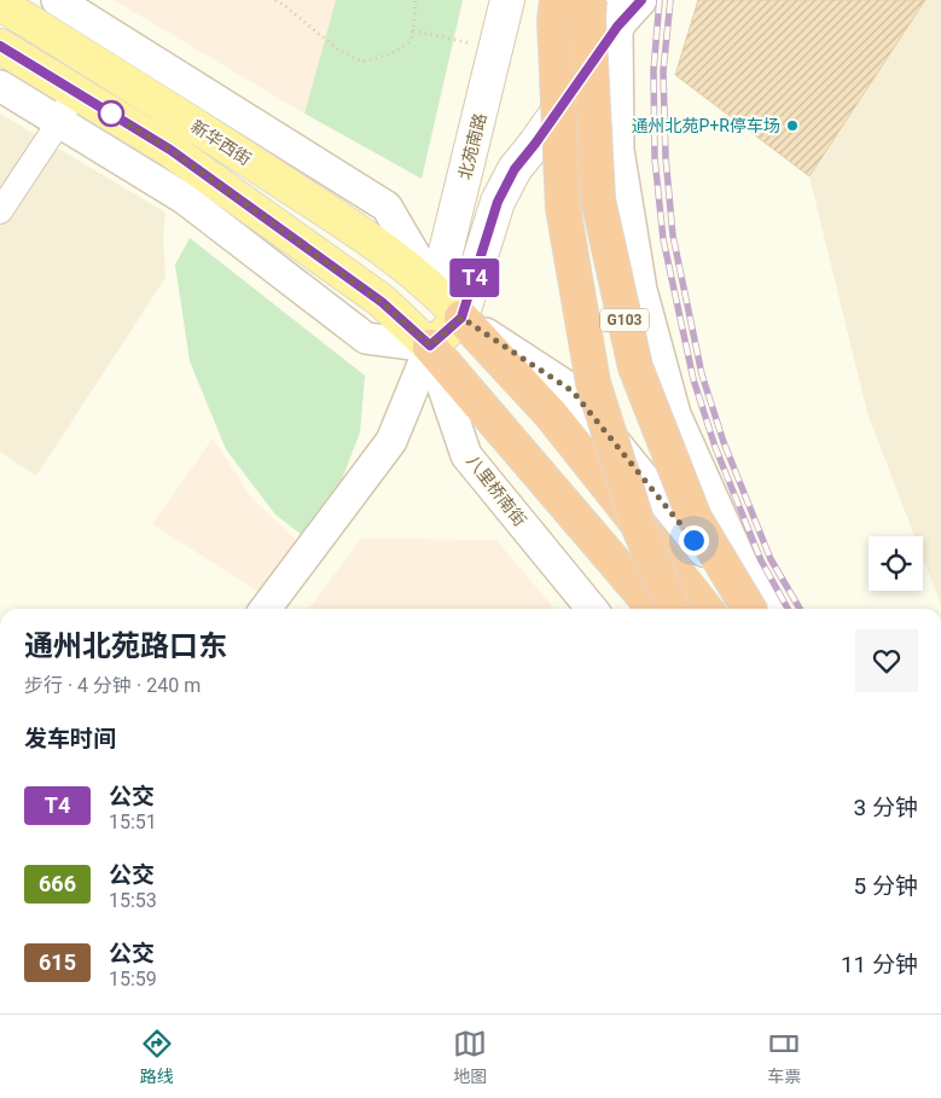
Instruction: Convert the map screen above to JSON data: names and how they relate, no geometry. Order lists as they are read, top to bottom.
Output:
{
  "streets": {
    "highway": ["G103"],
    "main road": ["新华西街", "北苑南路"],
    "street": ["八里桥南街"]
  },
  "crossings": [
    ["新华西街", "北苑南路"],
    ["新华西街", "八里桥南街"]
  ],
  "places": ["通州北苑P+R停车场"],
  "lines": ["bus line T4"],
  "page": {
    "on_map": "T4",
    "heading": [
      ["通州北苑路口东", "步行 · 4 分钟 · 240 m"],
      "发车时间"
    ],
    "list": [
      {
        "mark": "T4",
        "name": "公交",
        "note": "15:51",
        "value": "3 分钟"
      },
      {
        "mark": "666",
        "name": "公交",
        "note": "15:53",
        "value": "5 分钟"
      },
      {
        "mark": "615",
        "name": "公交",
        "note": "15:59",
        "value": "11 分钟"
      }
    ],
    "tabs": ["路线", "地图", "车票"]
  }
}
